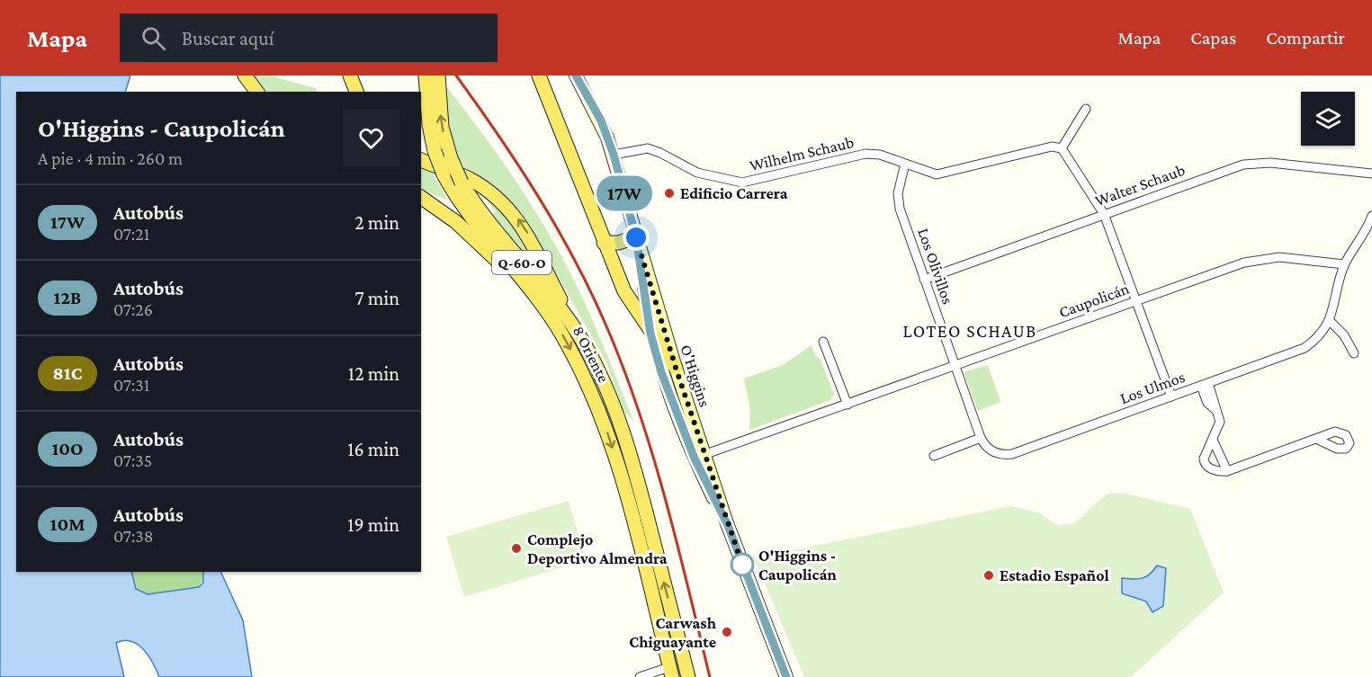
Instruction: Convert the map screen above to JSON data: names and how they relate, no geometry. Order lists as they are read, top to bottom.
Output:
{
  "streets": {
    "main road": ["Q-60-O", "8 Oriente", "O'Higgins"],
    "street": [
      "Wilhelm Schaub",
      "Walter Schaub",
      "Los Olivillos",
      "Caupolicán",
      "Los Ulmos"
    ]
  },
  "crossings": [
    ["Wilhelm Schaub", "Los Olivillos"],
    ["Wilhelm Schaub", "O'Higgins"],
    ["Walter Schaub", "Los Olivillos"],
    ["Los Olivillos", "Caupolicán"],
    ["Los Olivillos", "Los Ulmos"],
    ["Caupolicán", "O'Higgins"]
  ],
  "districts": ["LOTEO SCHAUB"],
  "places": [
    "Edificio Carrera",
    "Complejo Deportivo Almendra",
    "O'Higgins - Caupolicán",
    "Estadio Español",
    "Carwash Chiguayante"
  ],
  "lines": ["bus line 17W"],
  "page": {
    "header": "Mapa",
    "search": "Buscar aquí",
    "nav": ["Mapa", "Capas", "Compartir"],
    "on_map": "17W",
    "heading": ["O'Higgins - Caupolicán", "A pie · 4 min · 260 m"],
    "list": [
      {
        "mark": "17W",
        "name": "Autobús",
        "note": "07:21",
        "value": "2 min"
      },
      {
        "mark": "12B",
        "name": "Autobús",
        "note": "07:26",
        "value": "7 min"
      },
      {
        "mark": "81C",
        "name": "Autobús",
        "note": "07:31",
        "value": "12 min"
      },
      {
        "mark": "10O",
        "name": "Autobús",
        "note": "07:35",
        "value": "16 min"
      },
      {
        "mark": "10M",
        "name": "Autobús",
        "note": "07:38",
        "value": "19 min"
      }
    ]
  }
}
